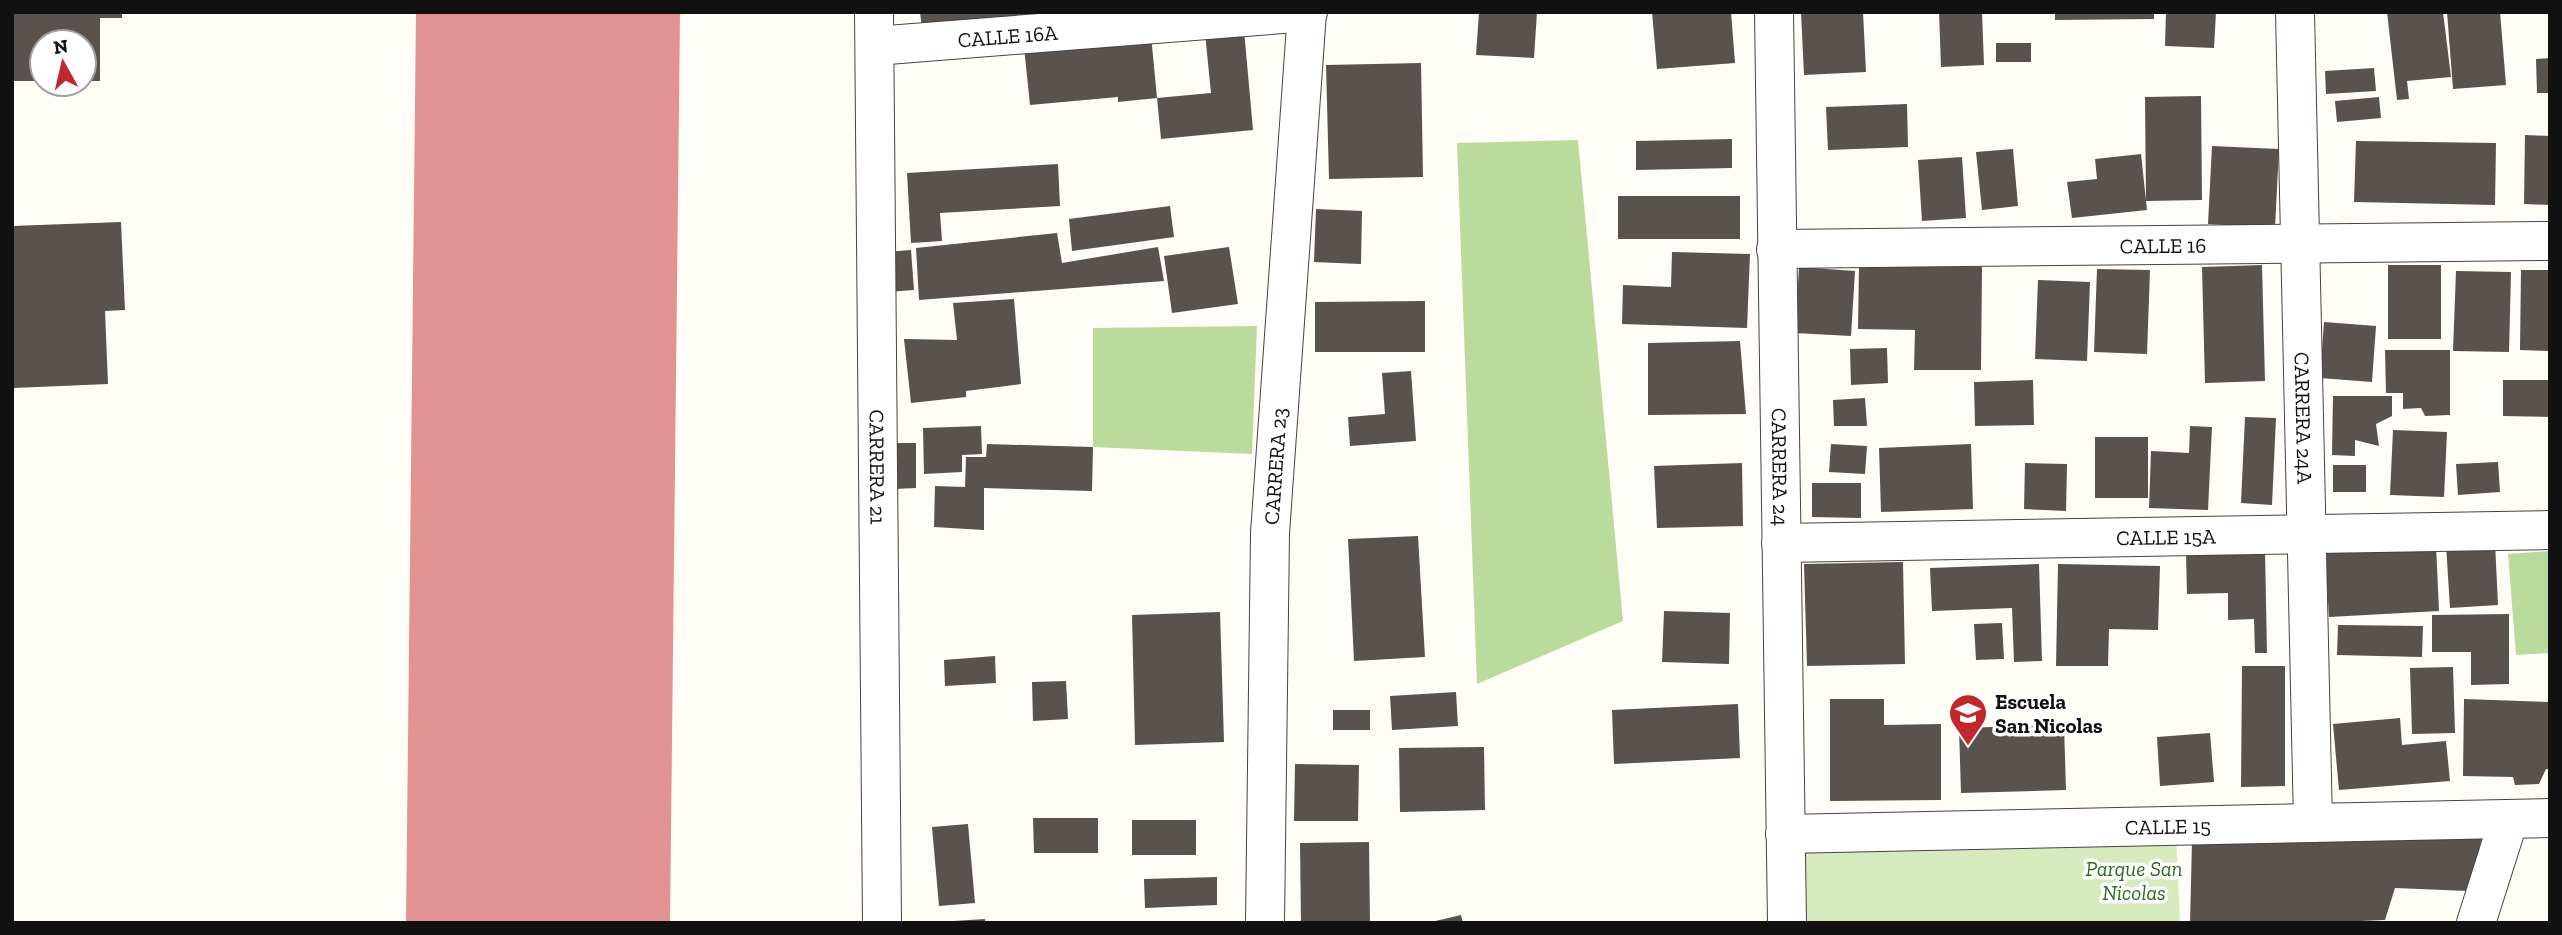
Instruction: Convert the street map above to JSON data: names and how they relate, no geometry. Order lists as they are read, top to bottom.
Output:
{
  "streets": {
    "street": [
      "CALLE 16A",
      "CALLE 16",
      "CARRERA 24A",
      "CARRERA 21",
      "CARRERA 23",
      "CARRERA 24",
      "CALLE 15A",
      "CALLE 15"
    ]
  },
  "crossings": [
    ["CALLE 16A", "CARRERA 21"],
    ["CALLE 16A", "CARRERA 23"],
    ["CALLE 16", "CARRERA 24A"],
    ["CALLE 16", "CARRERA 24"],
    ["CARRERA 24A", "CALLE 15A"],
    ["CARRERA 24A", "CALLE 15"],
    ["CARRERA 24", "CALLE 15A"],
    ["CARRERA 24", "CALLE 15"]
  ],
  "parks": ["Parque San Nicolas"],
  "places": {
    "school or university": ["Escuela San Nicolas"]
  },
  "north": "top"
}
